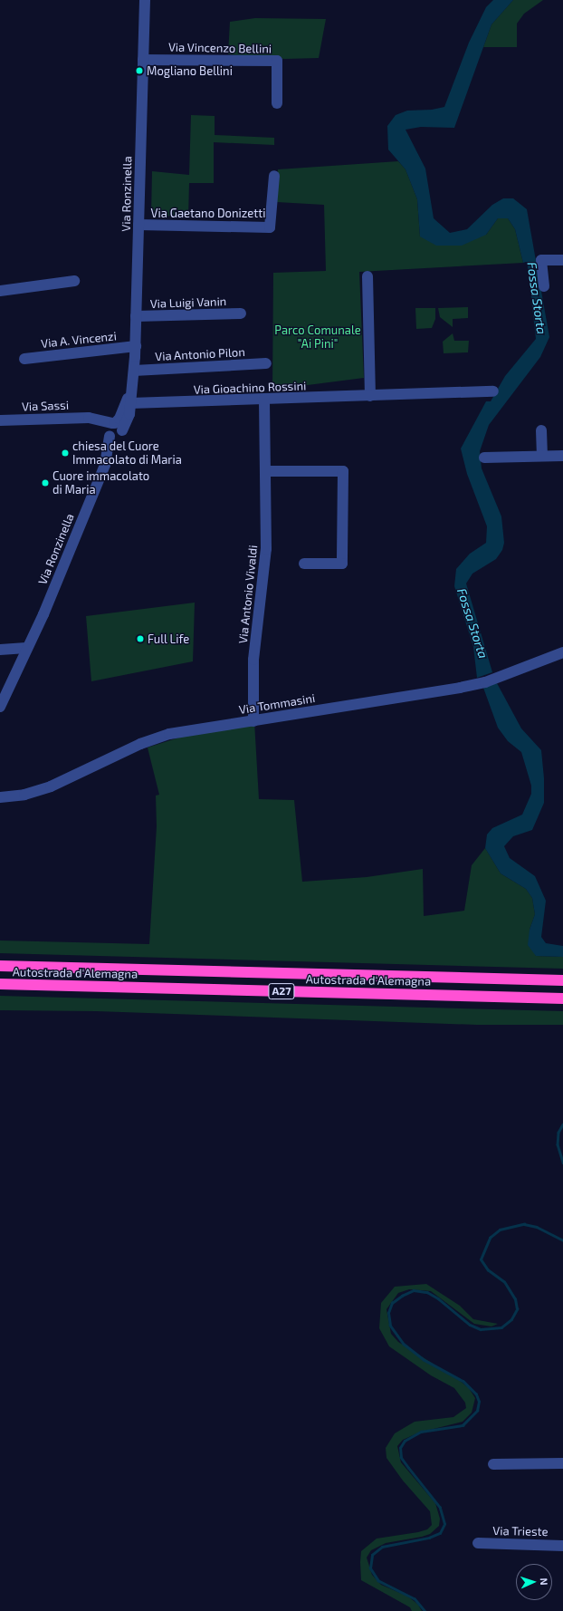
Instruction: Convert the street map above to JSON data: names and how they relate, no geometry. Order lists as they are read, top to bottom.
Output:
{
  "streets": {
    "highway": ["Autostrada d'Alemagna", "A27"],
    "street": [
      "Via Vincenzo Bellini",
      "Via Ronzinella",
      "Via Gaetano Donizetti",
      "Via Luigi Vanin",
      "Via A. Vincenzi",
      "Via Antonio Pilon",
      "Via Gioachino Rossini",
      "Via Sassi",
      "Via Antonio Vivaldi",
      "Via Tommasini",
      "Via Trieste"
    ]
  },
  "crossings": [
    ["Via Vincenzo Bellini", "Via Ronzinella"],
    ["Via Ronzinella", "Via Gaetano Donizetti"],
    ["Via Ronzinella", "Via Luigi Vanin"],
    ["Via Ronzinella", "Via A. Vincenzi"],
    ["Via Ronzinella", "Via Antonio Pilon"],
    ["Via Ronzinella", "Via Gioachino Rossini"],
    ["Via Ronzinella", "Via Sassi"],
    ["Via Gioachino Rossini", "Via Antonio Vivaldi"],
    ["Via Antonio Vivaldi", "Via Tommasini"]
  ],
  "water": ["Fossa Storta"],
  "parks": ["Parco Comunale \"Ai Pini\""],
  "places": [
    "Mogliano Bellini",
    "chiesa del Cuore Immacolato di Maria",
    "Cuore immacolato di Maria",
    "Full Life"
  ],
  "north": "right"
}
